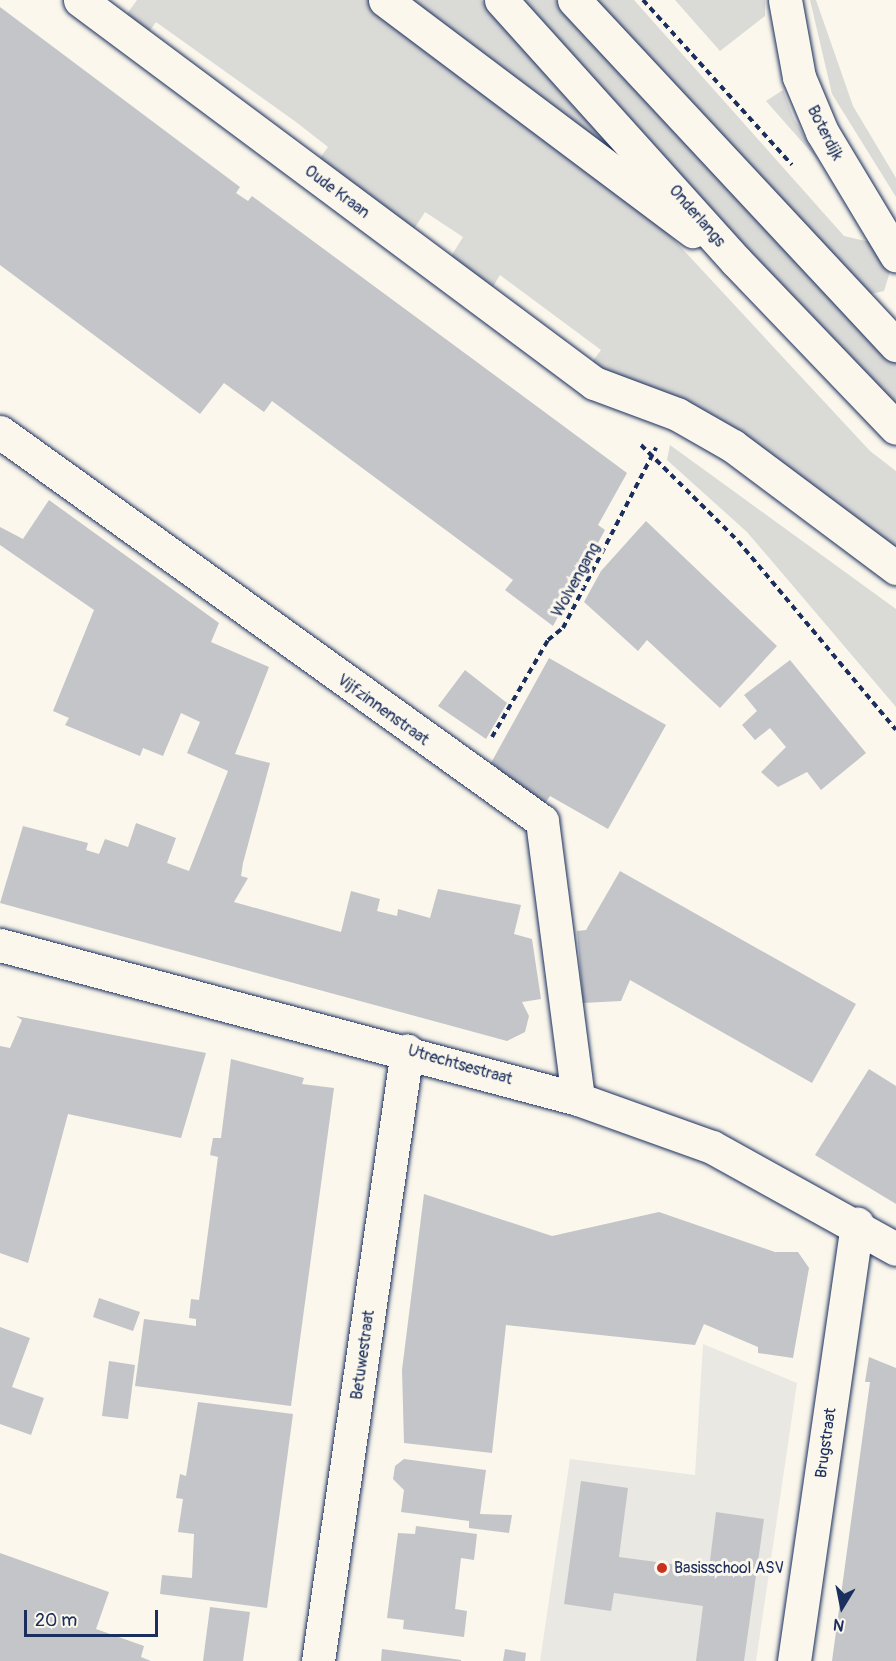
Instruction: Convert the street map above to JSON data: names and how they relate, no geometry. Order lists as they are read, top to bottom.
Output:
{
  "streets": {
    "street": [
      "Boterdijk",
      "Oude Kraan",
      "Onderlangs",
      "Vijfzinnenstraat",
      "Utrechtsestraat",
      "Betuwestraat",
      "Brugstraat"
    ],
    "path": ["Wolvengang"]
  },
  "crossings": [
    ["Oude Kraan", "Wolvengang"],
    ["Vijfzinnenstraat", "Utrechtsestraat"],
    ["Utrechtsestraat", "Betuwestraat"],
    ["Utrechtsestraat", "Brugstraat"]
  ],
  "places": ["Basisschool ASV"],
  "scale_bar": "20 m",
  "north": "bottom"
}
